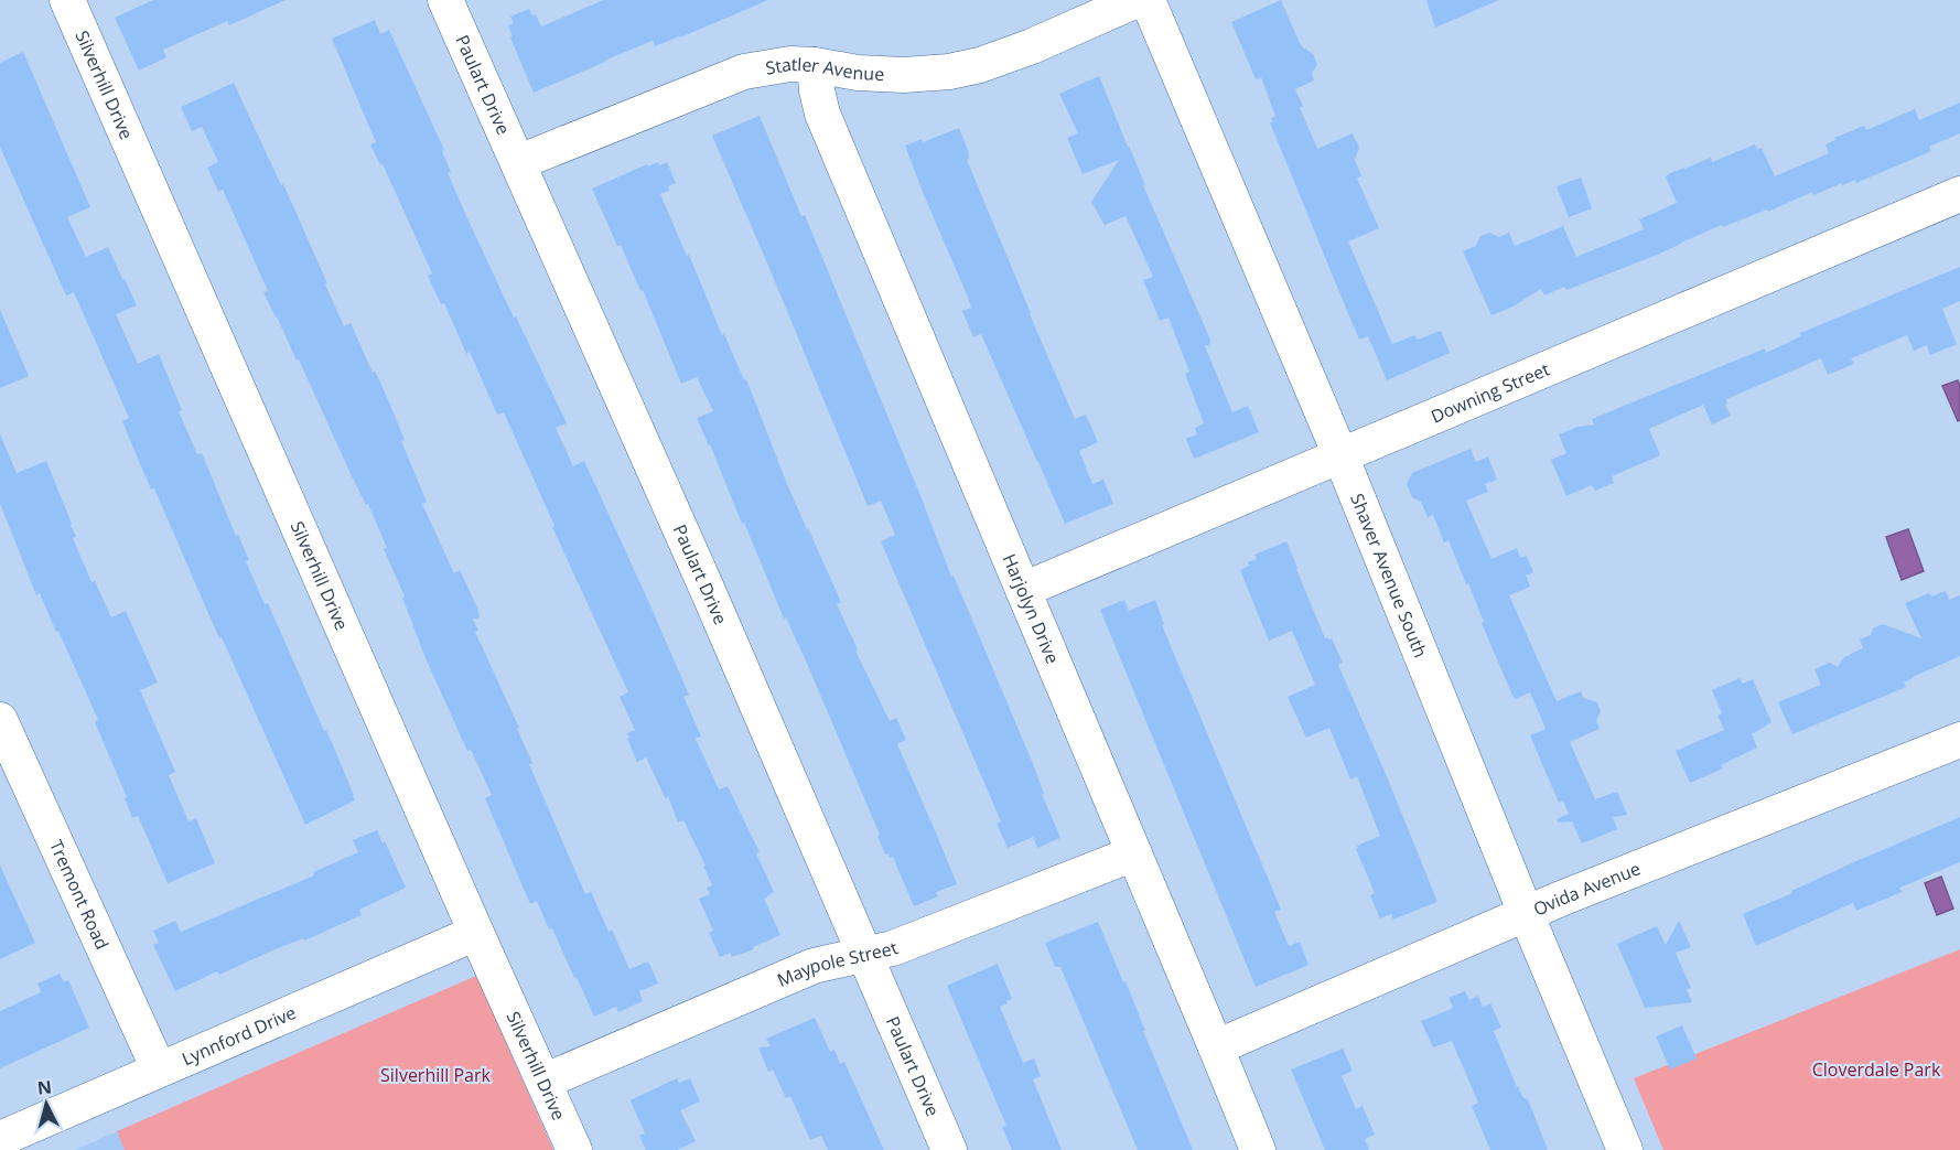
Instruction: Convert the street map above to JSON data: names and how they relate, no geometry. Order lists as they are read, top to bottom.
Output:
{
  "streets": {
    "street": [
      "Statler Avenue",
      "Paulart Drive",
      "Silverhill Drive",
      "Downing Street",
      "Shaver Avenue South",
      "Harjolyn Drive",
      "Ovida Avenue",
      "Tremont Road",
      "Maypole Street",
      "Lynnford Drive"
    ]
  },
  "crossings": [
    ["Statler Avenue", "Paulart Drive"],
    ["Statler Avenue", "Harjolyn Drive"],
    ["Paulart Drive", "Maypole Street"],
    ["Silverhill Drive", "Maypole Street"],
    ["Silverhill Drive", "Lynnford Drive"],
    ["Downing Street", "Shaver Avenue South"],
    ["Downing Street", "Harjolyn Drive"],
    ["Shaver Avenue South", "Ovida Avenue"],
    ["Harjolyn Drive", "Ovida Avenue"],
    ["Harjolyn Drive", "Maypole Street"],
    ["Tremont Road", "Lynnford Drive"]
  ],
  "parks": ["Cloverdale Park", "Silverhill Park"],
  "north": "top"
}
